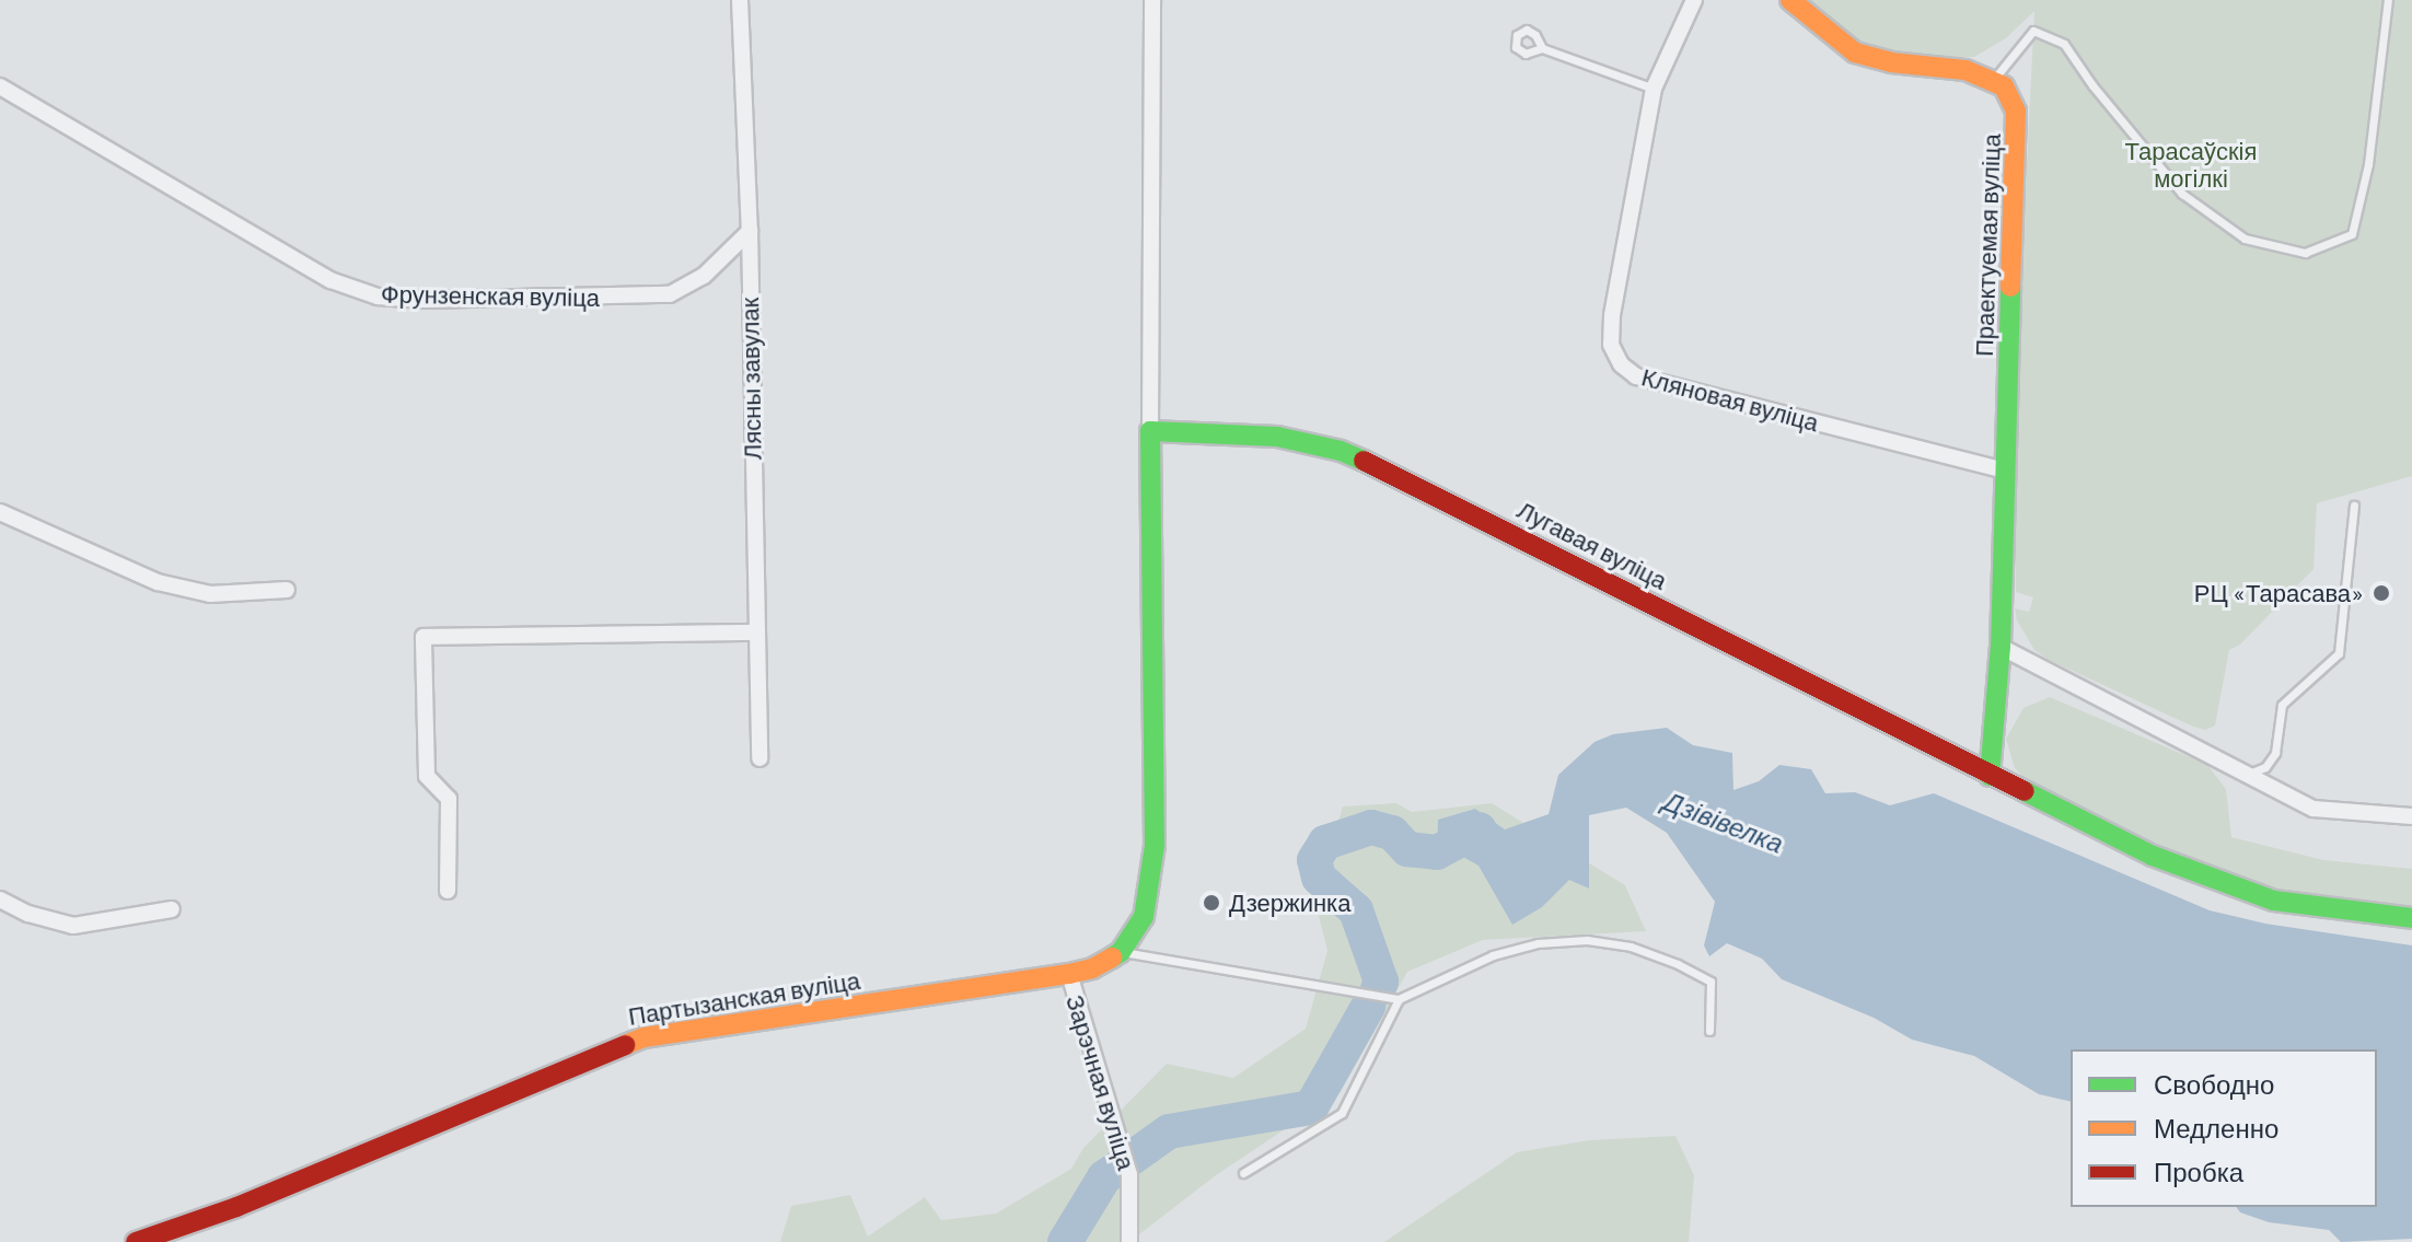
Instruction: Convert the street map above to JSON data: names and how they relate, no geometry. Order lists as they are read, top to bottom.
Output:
{
  "streets": {
    "street": [
      "Праектуемая вуліца",
      "Фрунзенская вуліца",
      "Лясны завулак",
      "Кляновая вуліца",
      "Лугавая вуліца",
      "Партызанская вуліца",
      "Зарэчная вуліца"
    ]
  },
  "crossings": [
    ["Праектуемая вуліца", "Кляновая вуліца"],
    ["Праектуемая вуліца", "Лугавая вуліца"],
    ["Фрунзенская вуліца", "Лясны завулак"],
    ["Партызанская вуліца", "Зарэчная вуліца"]
  ],
  "water": ["Дзівівелка"],
  "parks": ["Тарасаўскія могілкі"],
  "places": ["РЦ «Тарасава»", "Дзержинка"],
  "legend": ["Свободно", "Медленно", "Пробка"]
}
